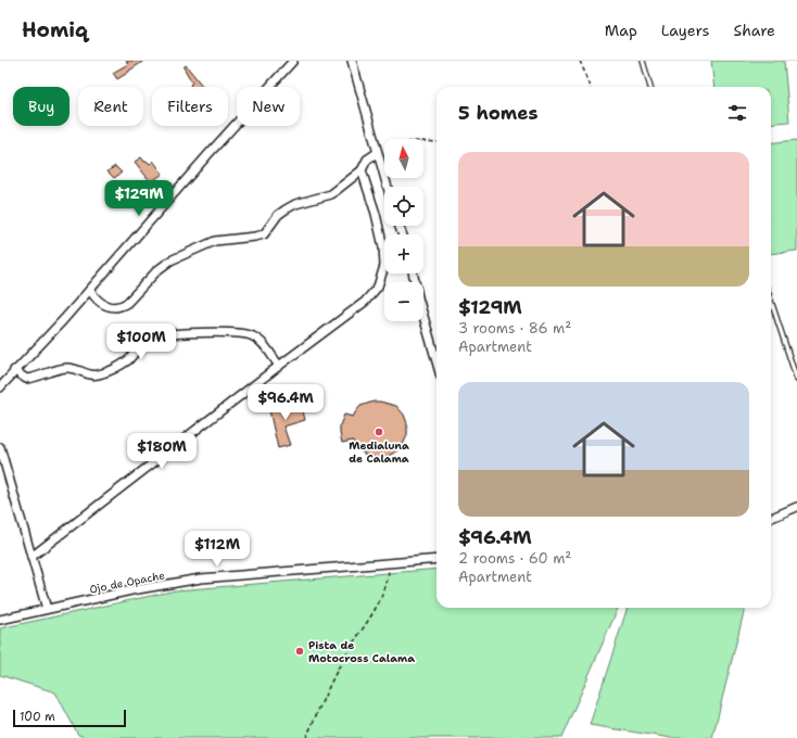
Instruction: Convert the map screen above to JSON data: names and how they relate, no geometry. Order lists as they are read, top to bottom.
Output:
{
  "streets": {
    "street": ["Ojo de Opache"]
  },
  "places": ["Medialuna de Calama", "Pista de Motocross Calama"],
  "scale_bar": "100 m",
  "north": "top",
  "page": {
    "header": "Homiq",
    "nav": ["Map", "Layers", "Share"],
    "chip": [
      "Buy",
      "Rent",
      "Filters",
      "New"
    ],
    "heading": "5 homes",
    "map_buttons": ["+", "−"],
    "list": [
      {
        "name": "$129M",
        "note": "3 rooms · 86 m² · Apartment"
      },
      {
        "name": "$96.4M",
        "note": "2 rooms · 60 m² · Apartment"
      }
    ],
    "price": [
      "$129M",
      "$100M",
      "$96.4M",
      "$180M",
      "$112M"
    ],
    "scale": "100 m"
  }
}
